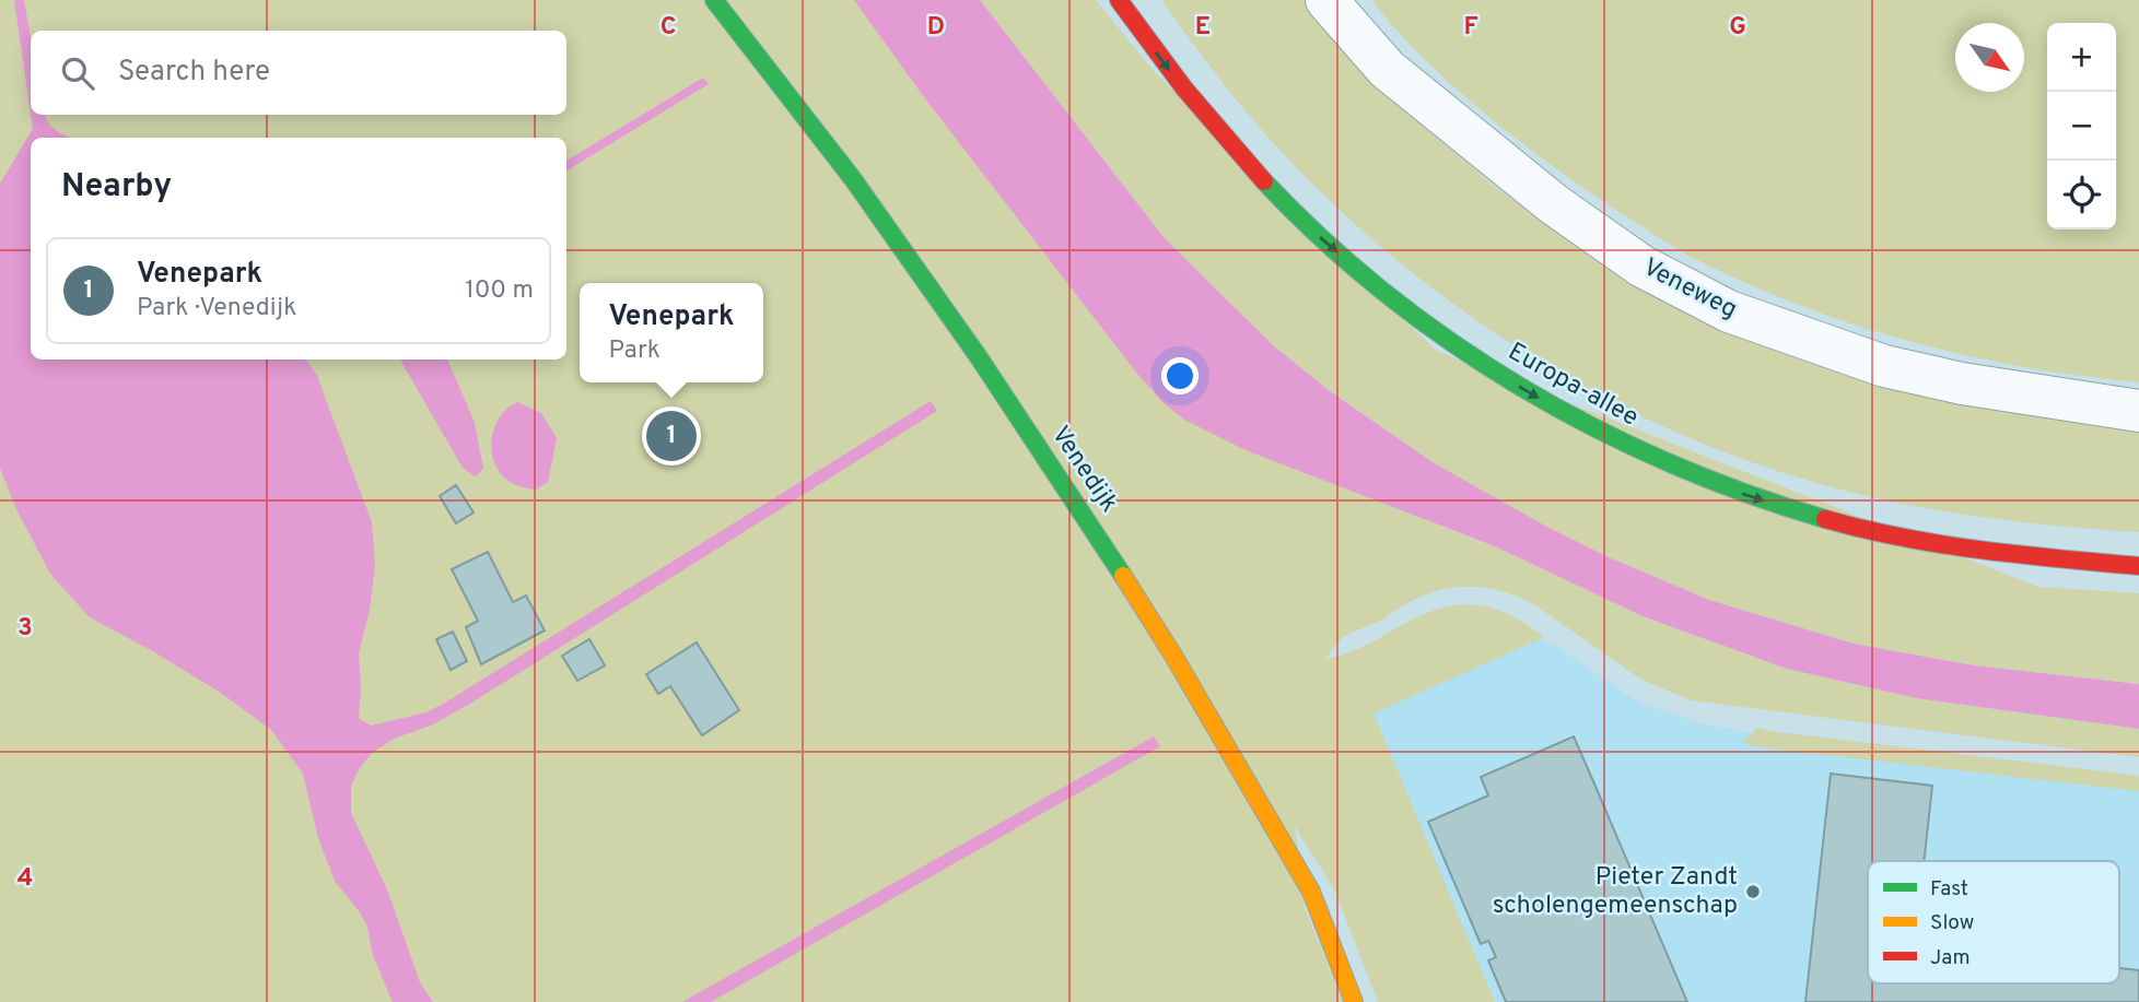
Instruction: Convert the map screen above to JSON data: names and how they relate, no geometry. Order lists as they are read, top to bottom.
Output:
{
  "streets": {
    "main road": ["Europa-allee", "Venedijk"],
    "street": ["Veneweg"]
  },
  "one_way": ["Europa-allee"],
  "places": ["Pieter Zandt scholengemeenschap"],
  "legend": ["Fast", "Slow", "Jam"],
  "north": "bottom right",
  "page": {
    "map_buttons": ["+", "−"],
    "search": "Search here",
    "heading": "Nearby",
    "list": [
      {
        "mark": "1",
        "name": "Venepark",
        "note": "Park · Venedijk",
        "value": "100 m"
      }
    ],
    "popup": ["Venepark", "Park"],
    "pins": "1"
  },
  "grid": {
    "columns": [
      "C",
      "D",
      "E",
      "F",
      "G"
    ],
    "rows": ["3", "4"]
  }
}
